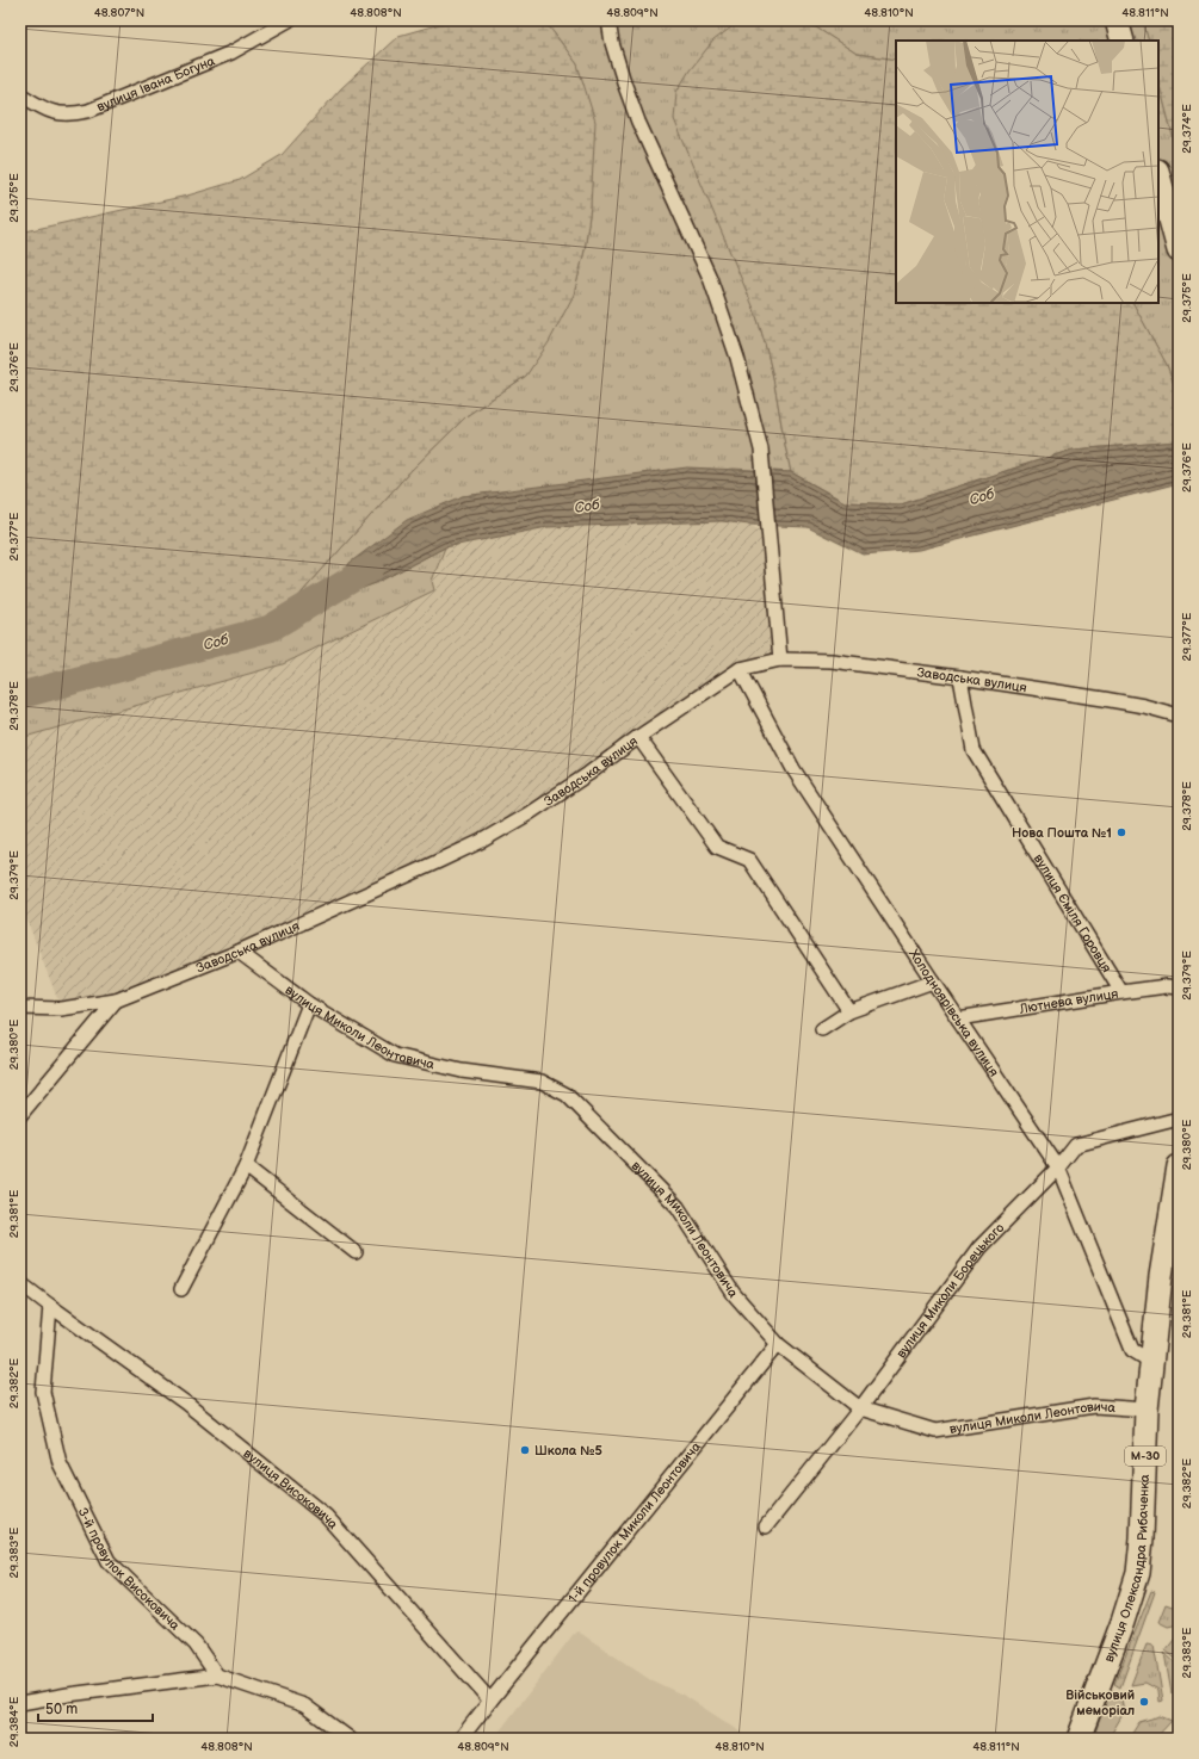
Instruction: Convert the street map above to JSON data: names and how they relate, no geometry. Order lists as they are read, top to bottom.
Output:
{
  "streets": {
    "highway": ["М-30", "вулиця Олександра Рибаченка"],
    "street": [
      "вулиця Івана Богуна",
      "Заводська вулиця",
      "вулиця Єміля Горовця",
      "Лютнева вулиця",
      "Холодноярівська вулиця",
      "вулиця Миколи Леонтовича",
      "вулиця Миколи Борецького",
      "вулиця Високовича",
      "1-й провулок Миколи Леонтовича",
      "3-й провулок Високовича"
    ]
  },
  "crossings": [
    ["Заводська вулиця", "вулиця Єміля Горовця"],
    ["Заводська вулиця", "Холодноярівська вулиця"],
    ["Заводська вулиця", "вулиця Миколи Леонтовича"],
    ["вулиця Єміля Горовця", "Лютнева вулиця"],
    ["Лютнева вулиця", "Холодноярівська вулиця"],
    ["Холодноярівська вулиця", "вулиця Миколи Борецького"],
    ["Холодноярівська вулиця", "вулиця Олександра Рибаченка"],
    ["вулиця Миколи Леонтовича", "вулиця Миколи Борецького"],
    ["вулиця Миколи Леонтовича", "1-й провулок Миколи Леонтовича"],
    ["вулиця Миколи Леонтовича", "вулиця Олександра Рибаченка"],
    ["вулиця Високовича", "1-й провулок Миколи Леонтовича"],
    ["вулиця Високовича", "3-й провулок Високовича"]
  ],
  "water": ["Соб"],
  "places": ["Нова Пошта №1", "Школа №5", "Військовий меморіал"],
  "scale_bar": "50 m",
  "coordinates": [
    "48.807°N",
    "48.808°N",
    "48.809°N",
    "48.810°N",
    "48.811°N",
    "29.374°E",
    "29.375°E",
    "29.376°E",
    "29.377°E",
    "29.378°E",
    "29.379°E",
    "29.380°E",
    "29.381°E",
    "29.382°E",
    "29.383°E",
    "29.384°E"
  ]
}
